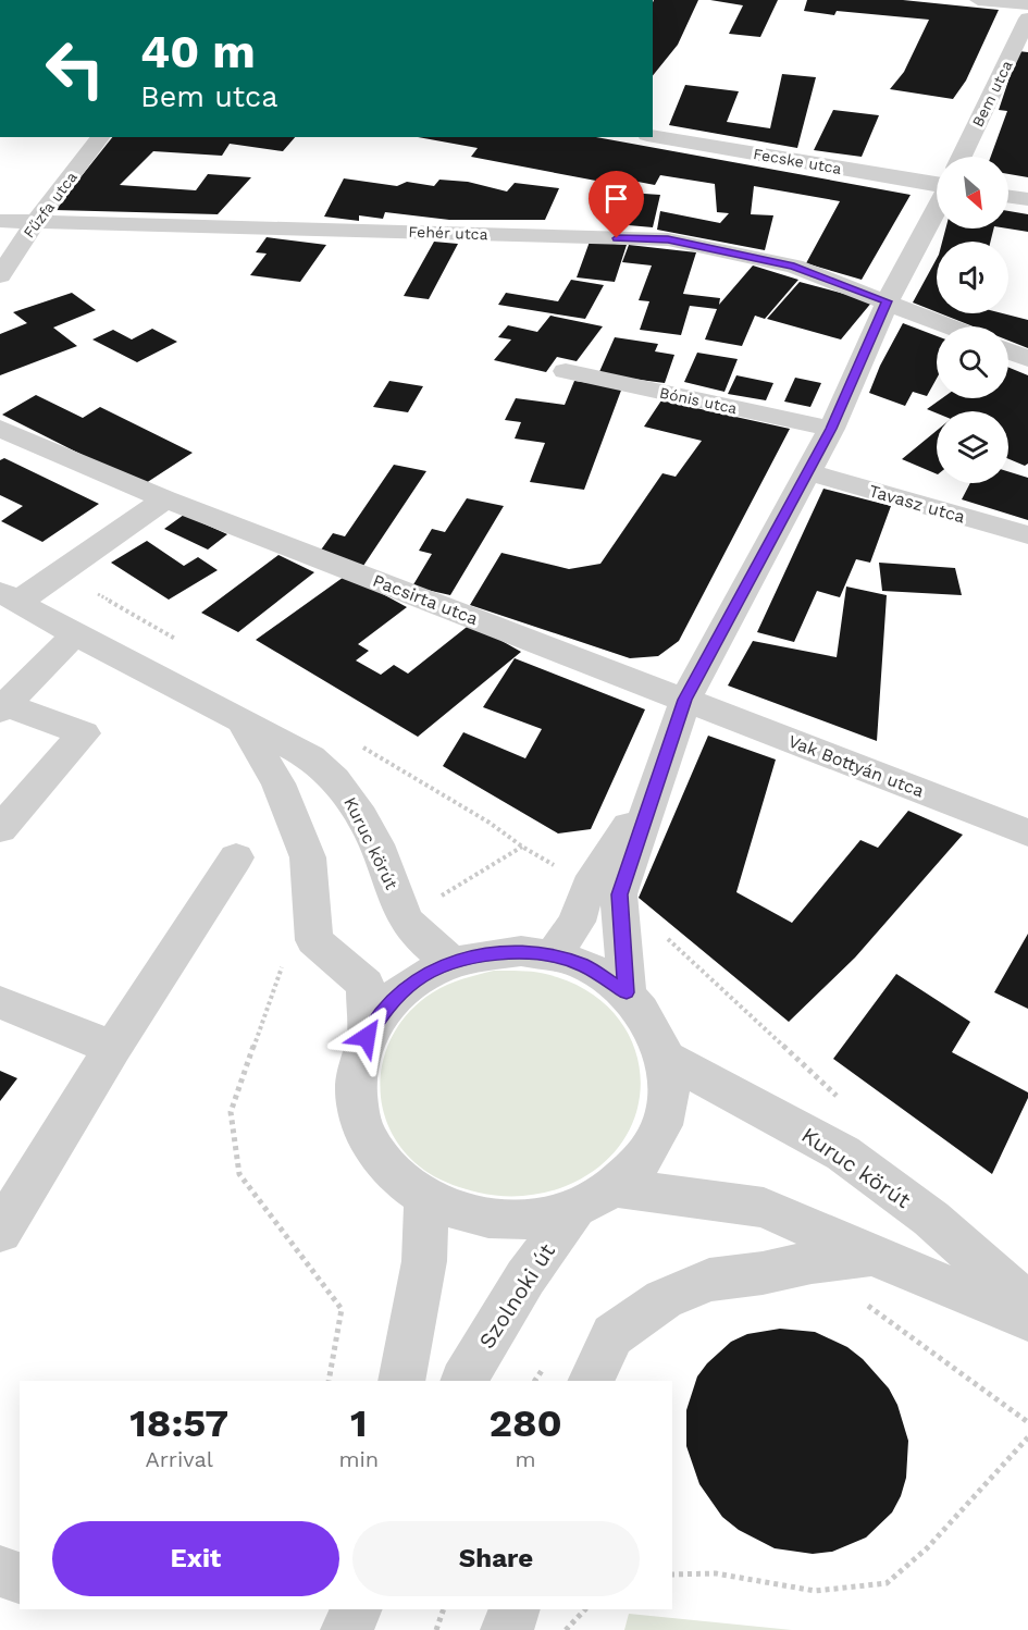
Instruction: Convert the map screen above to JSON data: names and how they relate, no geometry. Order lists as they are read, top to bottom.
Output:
{
  "streets": {
    "street": [
      "Bem utca",
      "Fecske utca",
      "Fűzfa utca",
      "Fehér utca",
      "Bónis utca",
      "Tavasz utca",
      "Pacsirta utca",
      "Vak Bottyán utca",
      "Kuruc körút",
      "Szolnoki út"
    ]
  },
  "crossings": [
    ["Bem utca", "Fehér utca"],
    ["Bem utca", "Bónis utca"],
    ["Bem utca", "Tavasz utca"],
    ["Bem utca", "Pacsirta utca"],
    ["Bem utca", "Vak Bottyán utca"],
    ["Fűzfa utca", "Fehér utca"],
    ["Pacsirta utca", "Vak Bottyán utca"]
  ],
  "north": "bottom right",
  "page": {
    "turn": ["40 m", "Bem utca"],
    "eta": [
      "18:57",
      "Arrival",
      "1",
      "min",
      "280",
      "m"
    ],
    "buttons": ["Exit", "Share"]
  }
}
